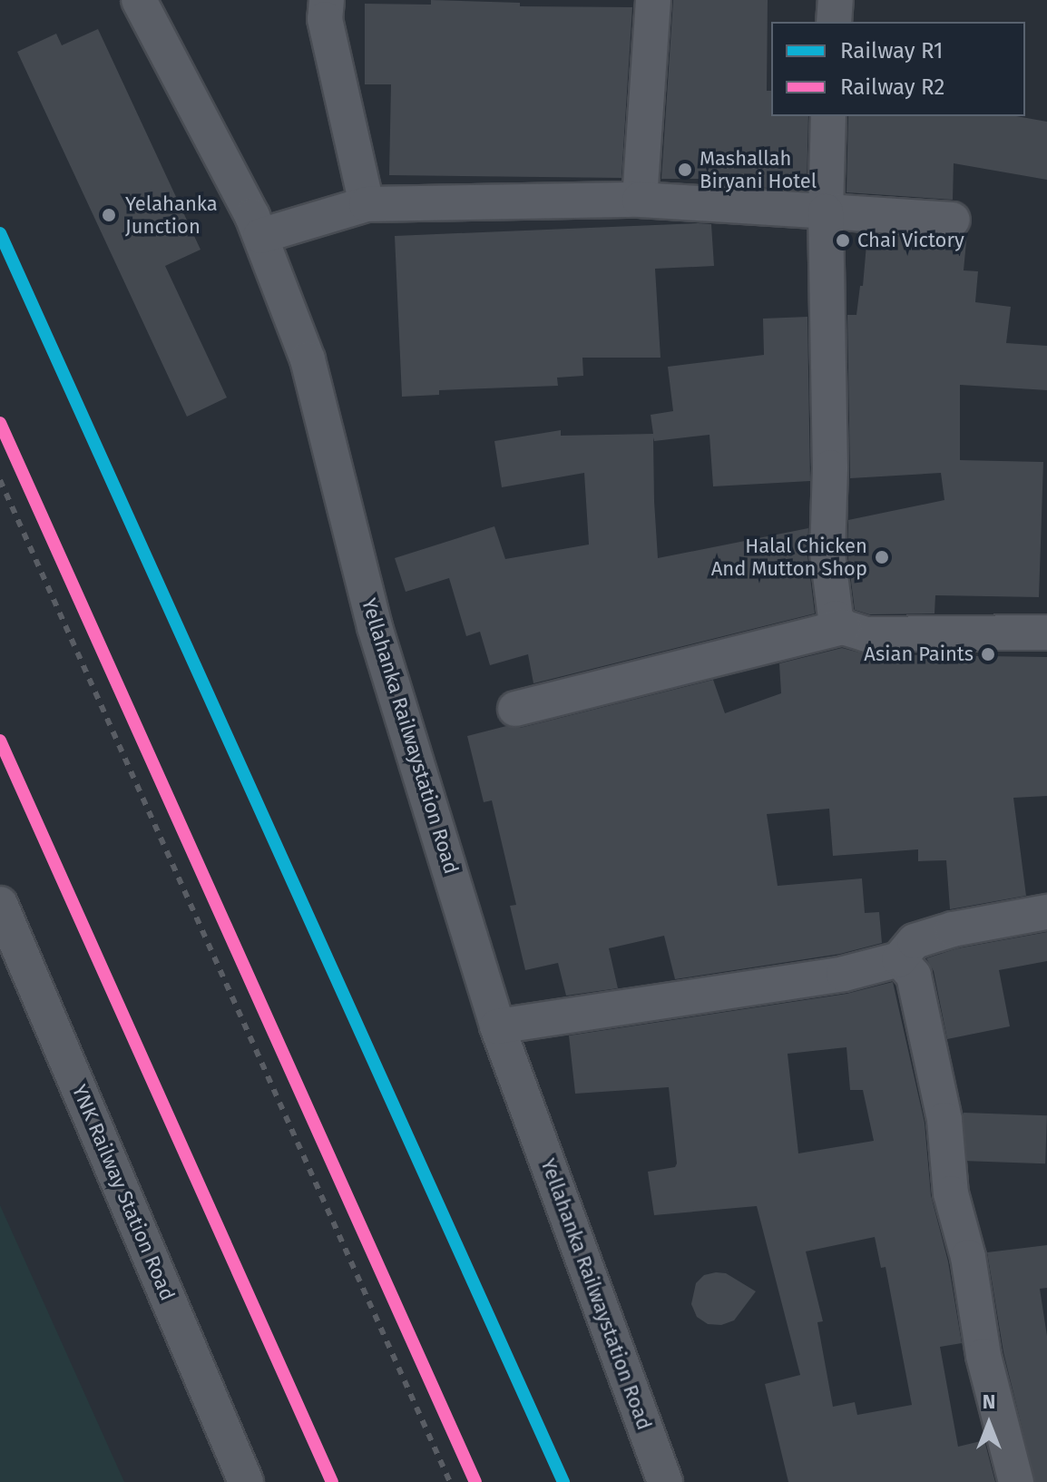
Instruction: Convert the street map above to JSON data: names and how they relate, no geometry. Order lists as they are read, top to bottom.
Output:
{
  "streets": {
    "street": ["Yellahanka Railwaystation Road", "YNK Railway Station Road"]
  },
  "places": [
    "Mashallah Biryani Hotel",
    "Yelahanka Junction",
    "Chai Victory",
    "Halal Chicken And Mutton Shop",
    "Asian Paints"
  ],
  "lines": ["rail line R1", "rail line R2"],
  "legend": ["Railway R1", "Railway R2"],
  "north": "top"
}
